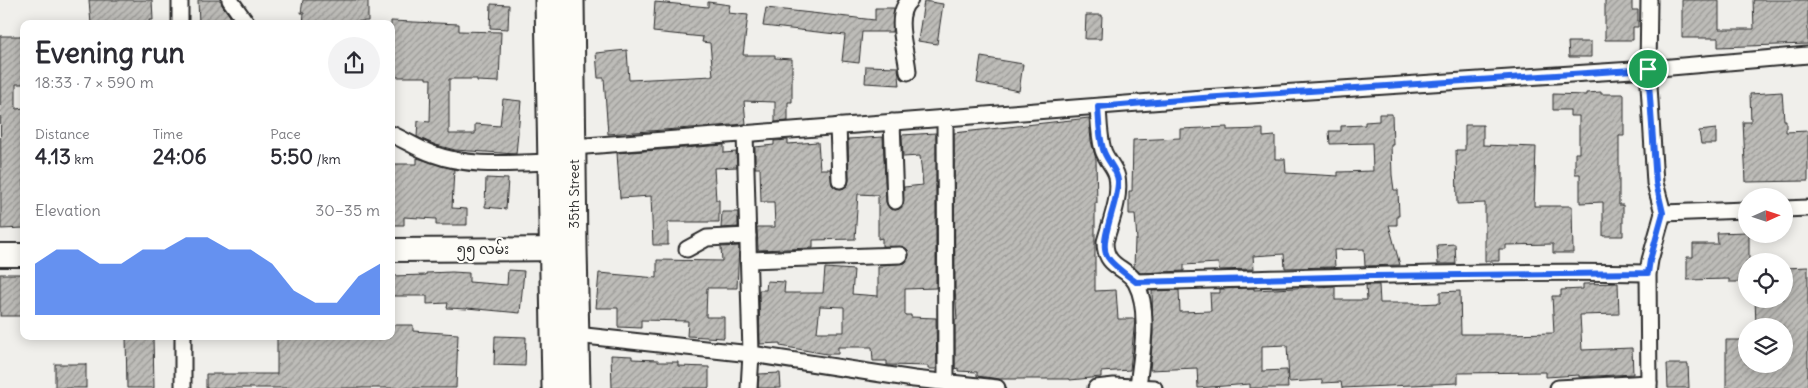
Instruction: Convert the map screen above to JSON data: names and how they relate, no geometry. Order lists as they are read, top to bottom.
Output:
{
  "streets": {
    "main road": ["35th Street", "၅၅ လမ်း"]
  },
  "crossings": [
    ["35th Street", "၅၅ လမ်း"]
  ],
  "north": "right",
  "page": {
    "heading": ["Evening run", "18:33 · 7 × 590 m"],
    "stats": [
      ["Distance", "4.13 km"],
      ["Time", "24:06"],
      ["Pace", "5:50 /km"]
    ],
    "chart": ["Elevation", "30–35 m"]
  }
}
